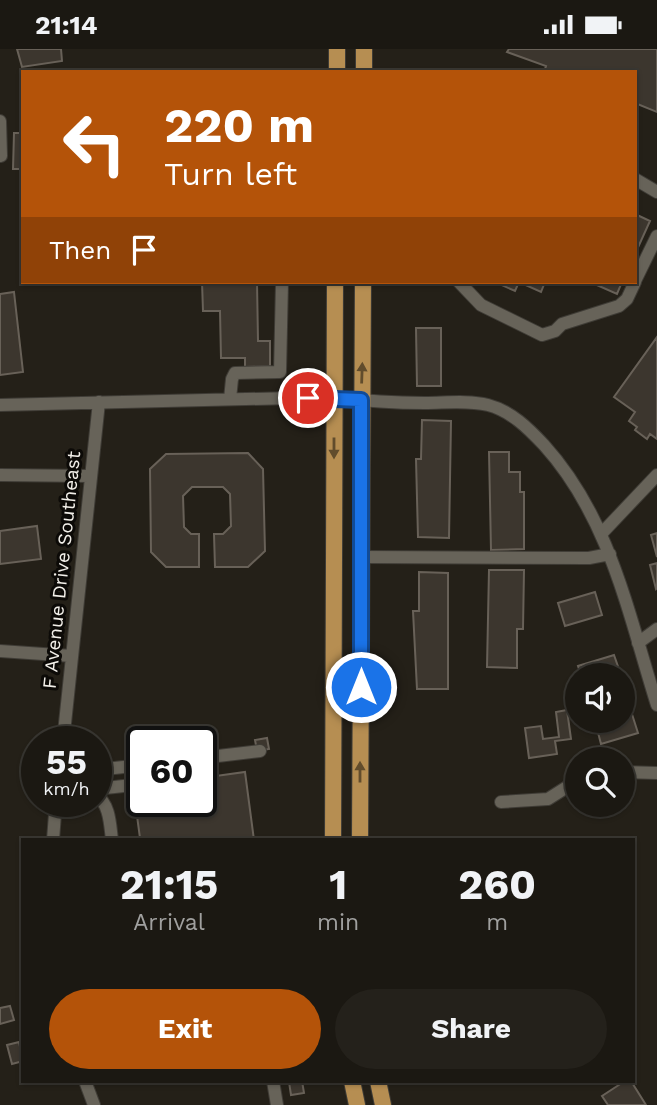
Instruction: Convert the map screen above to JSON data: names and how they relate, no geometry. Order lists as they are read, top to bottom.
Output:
{
  "streets": {
    "street": ["F Avenue Drive Southeast"]
  },
  "page": {
    "status": "21:14",
    "turn": ["220 m", "Turn left"],
    "then": "Then",
    "speed": "55 km/h",
    "limit": "60",
    "eta": [
      "21:15",
      "Arrival",
      "1",
      "min",
      "260",
      "m"
    ],
    "buttons": ["Exit", "Share"]
  }
}
